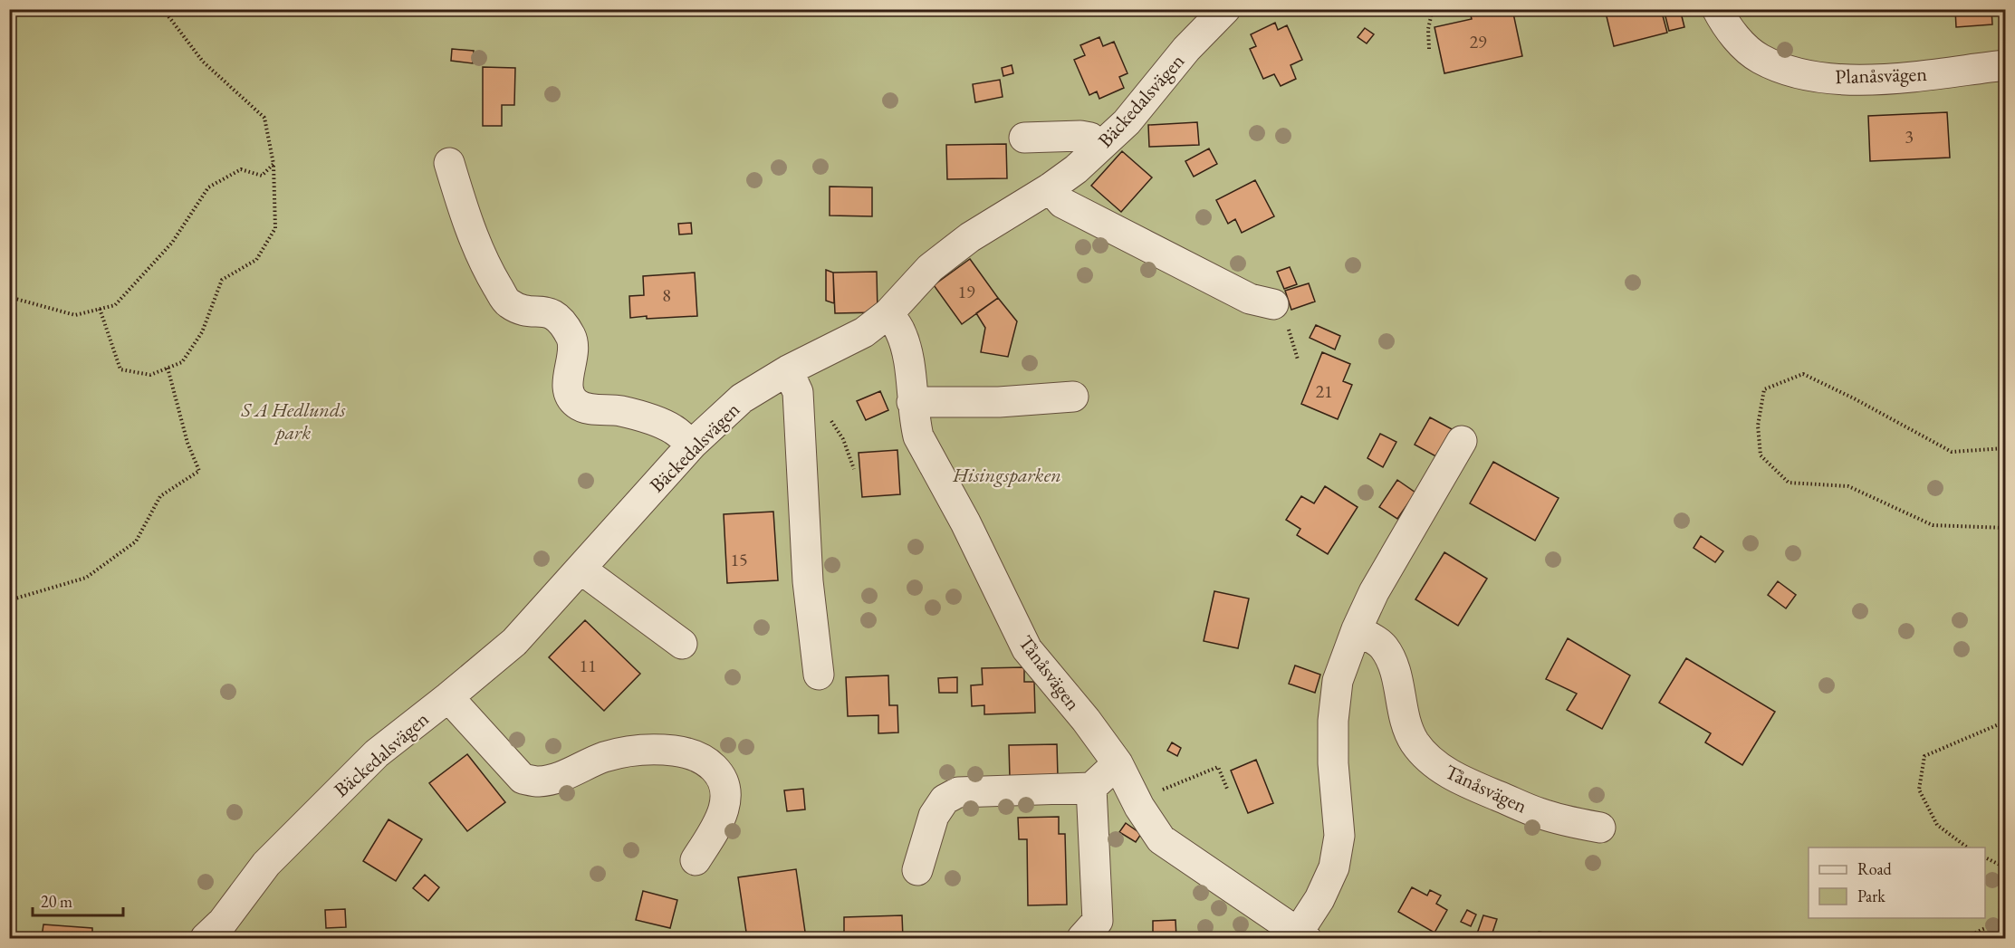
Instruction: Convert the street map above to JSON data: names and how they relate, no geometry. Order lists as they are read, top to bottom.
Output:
{
  "streets": {
    "street": ["Planåsvägen", "Bäckedalsvägen", "Tånåsvägen"]
  },
  "crossings": [
    ["Bäckedalsvägen", "Tånåsvägen"]
  ],
  "parks": ["S A Hedlunds park", "Hisingsparken"],
  "house_numbers": [
    "29",
    "3",
    "19",
    "8",
    "21",
    "15",
    "11"
  ],
  "legend": ["Road", "Park"],
  "scale_bar": "20 m"
}
